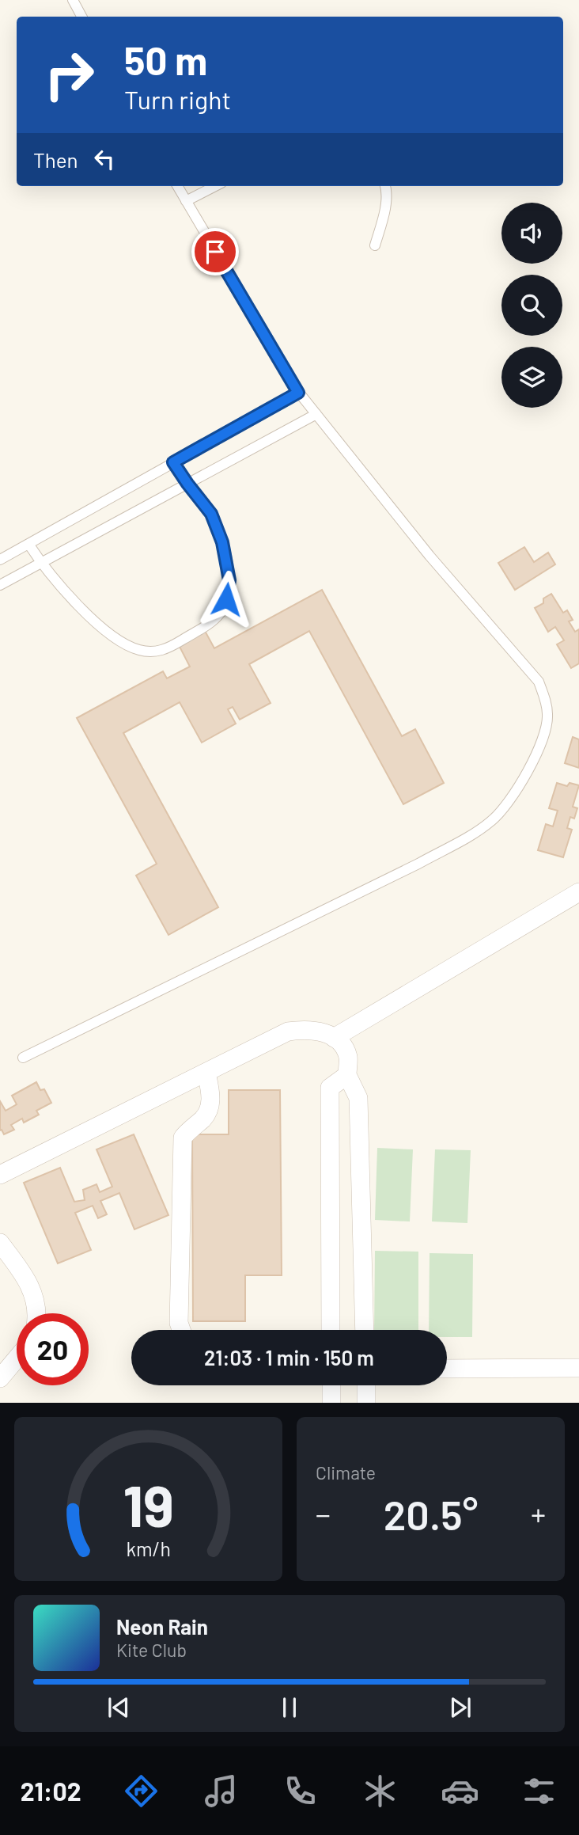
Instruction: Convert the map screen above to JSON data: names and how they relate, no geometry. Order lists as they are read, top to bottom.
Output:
{
  "page": {
    "turn": ["50 m", "Turn right"],
    "then": "Then",
    "limit": "20",
    "trip": "21:03 · 1 min · 150 m",
    "tile": "Climate",
    "heat": ["−", "20.5°", "+"],
    "song": ["Neon Rain", "Kite Club"],
    "tabs": "21:02",
    "gauge": ["19", "km/h"]
  }
}
